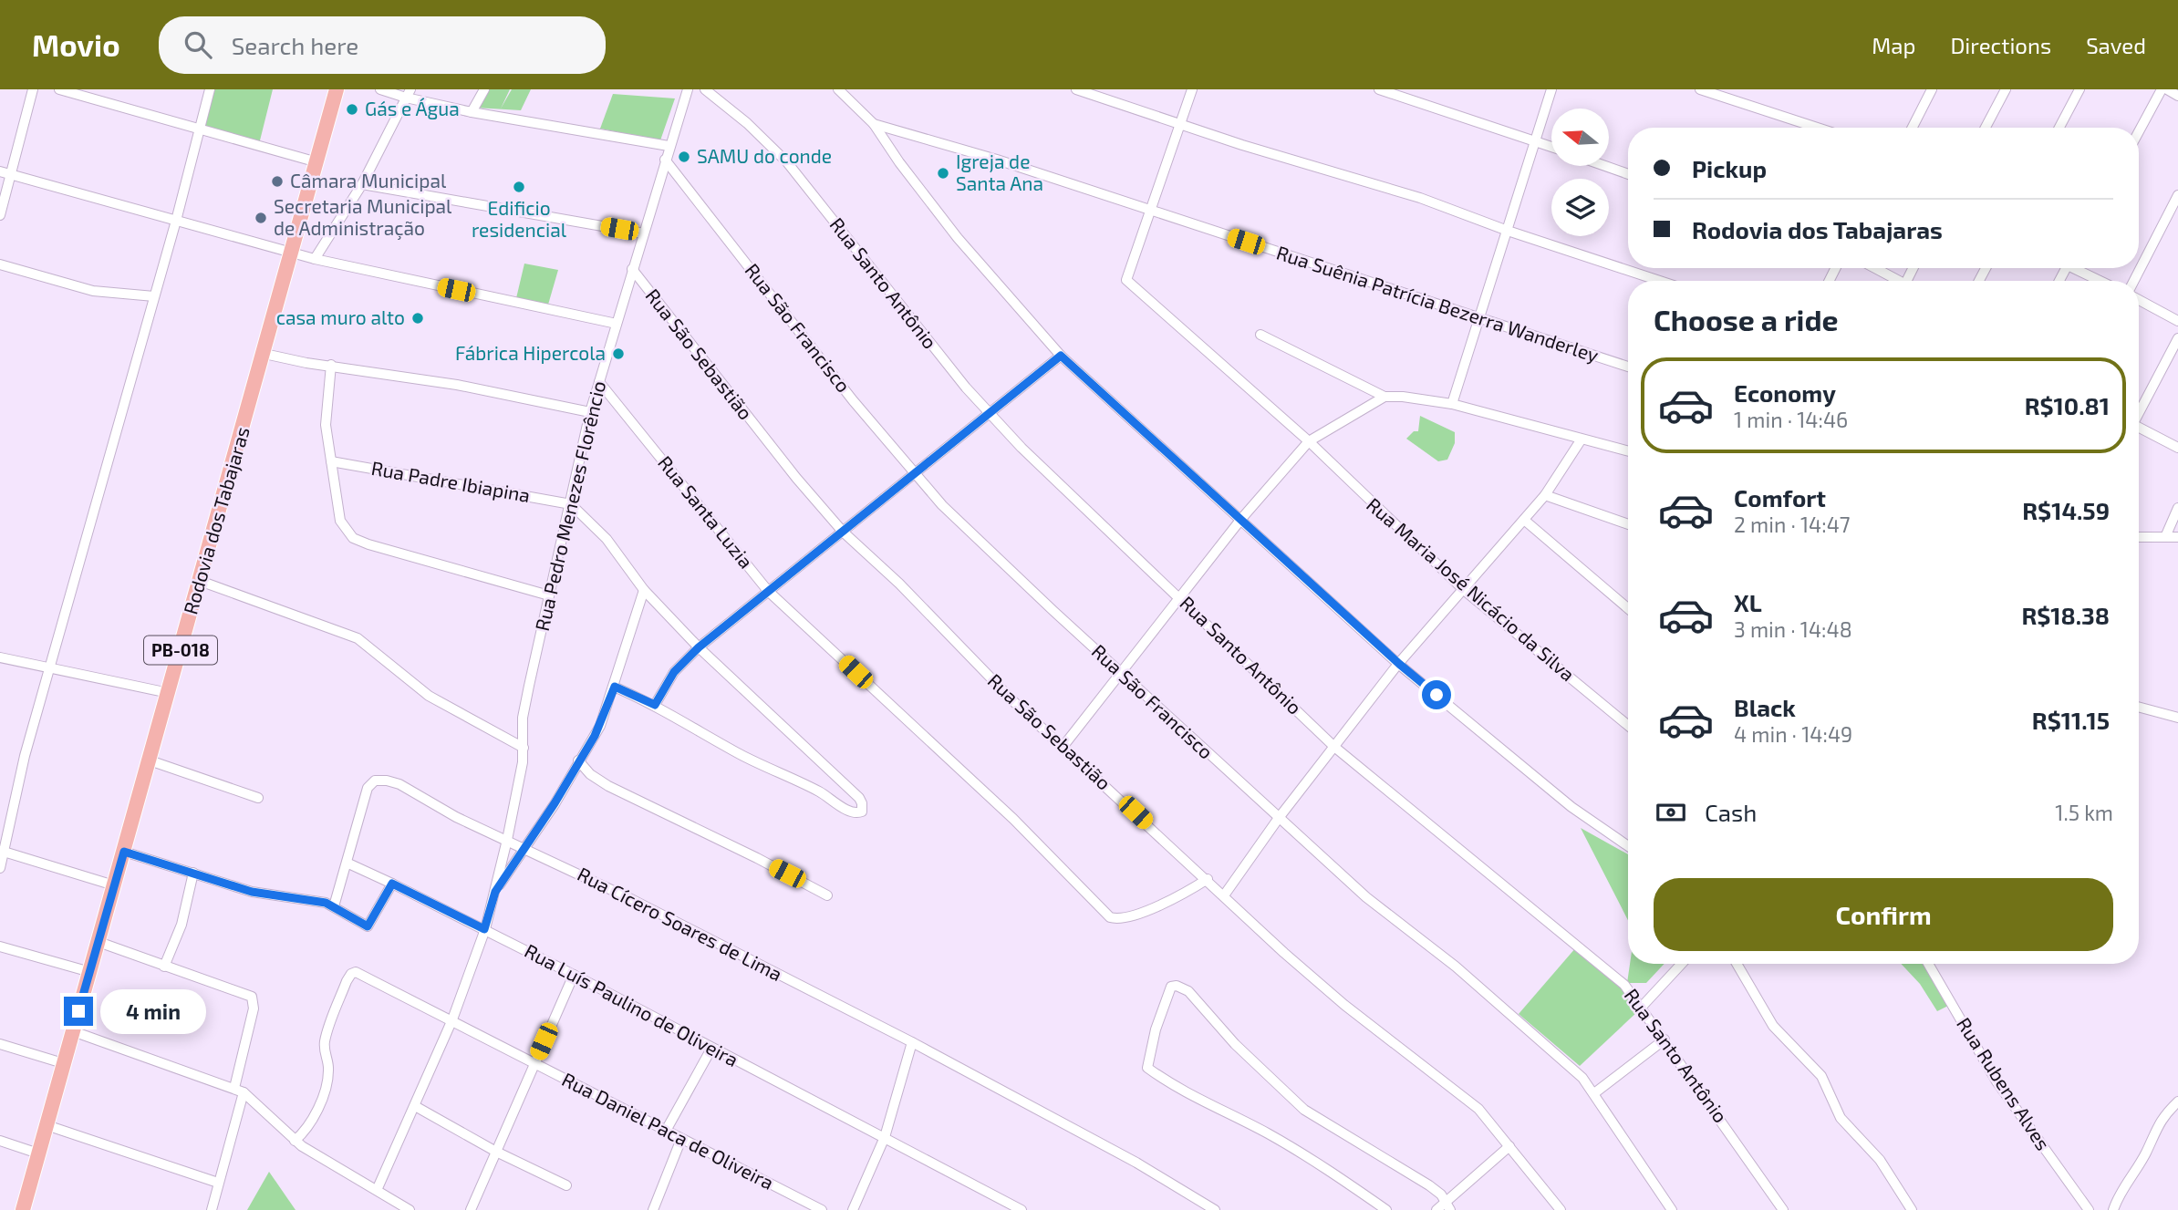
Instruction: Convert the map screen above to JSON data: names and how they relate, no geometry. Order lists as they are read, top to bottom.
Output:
{
  "streets": {
    "main road": ["Rodovia dos Tabajaras", "PB-018"],
    "street": [
      "Rua Santo Antônio",
      "Rua Suênia Patrícia Bezerra Wanderley",
      "Rua São Francisco",
      "Rua São Sebastião",
      "Rua Padre Ibiapina",
      "Rua Pedro Menezes Florêncio",
      "Rua Santa Luzia",
      "Rua Maria José Nicácio da Silva",
      "Rua Cícero Soares de Lima",
      "Rua Luís Paulino de Oliveira",
      "Rua Rubens Alves",
      "Rua Daniel Paca de Oliveira"
    ]
  },
  "crossings": [
    ["Rua Suênia Patrícia Bezerra Wanderley", "Rua Maria José Nicácio da Silva"],
    ["Rua São Francisco", "Rua Pedro Menezes Florêncio"],
    ["Rua São Sebastião", "Rua Pedro Menezes Florêncio"],
    ["Rua São Sebastião", "Rua Santa Luzia"],
    ["Rua Padre Ibiapina", "Rua Pedro Menezes Florêncio"],
    ["Rua Pedro Menezes Florêncio", "Rua Santa Luzia"],
    ["Rua Pedro Menezes Florêncio", "Rua Cícero Soares de Lima"],
    ["Rua Pedro Menezes Florêncio", "Rua Luís Paulino de Oliveira"],
    ["Rua Pedro Menezes Florêncio", "Rua Daniel Paca de Oliveira"],
    ["Rua Cícero Soares de Lima", "Rua Luís Paulino de Oliveira"]
  ],
  "places": [
    "Gás e Água",
    "SAMU do conde",
    "Igreja de Santa Ana",
    "Câmara Municipal",
    "Edificio residencial",
    "Secretaria Municipal de Administração",
    "casa muro alto",
    "Fábrica Hipercola"
  ],
  "north": "left",
  "page": {
    "header": "Movio",
    "search": "Search here",
    "nav": ["Map", "Directions", "Saved"],
    "banner": ["Pickup", "Rodovia dos Tabajaras"],
    "heading": "Choose a ride",
    "list": [
      {
        "name": "Economy",
        "note": "1 min · 14:46",
        "value": "R$10.81"
      },
      {
        "name": "Comfort",
        "note": "2 min · 14:47",
        "value": "R$14.59"
      },
      {
        "name": "XL",
        "note": "3 min · 14:48",
        "value": "R$18.38"
      },
      {
        "name": "Black",
        "note": "4 min · 14:49",
        "value": "R$11.15"
      }
    ],
    "pay": ["Cash", "1.5 km"],
    "buttons": "Confirm",
    "bubble": "4 min"
  }
}
